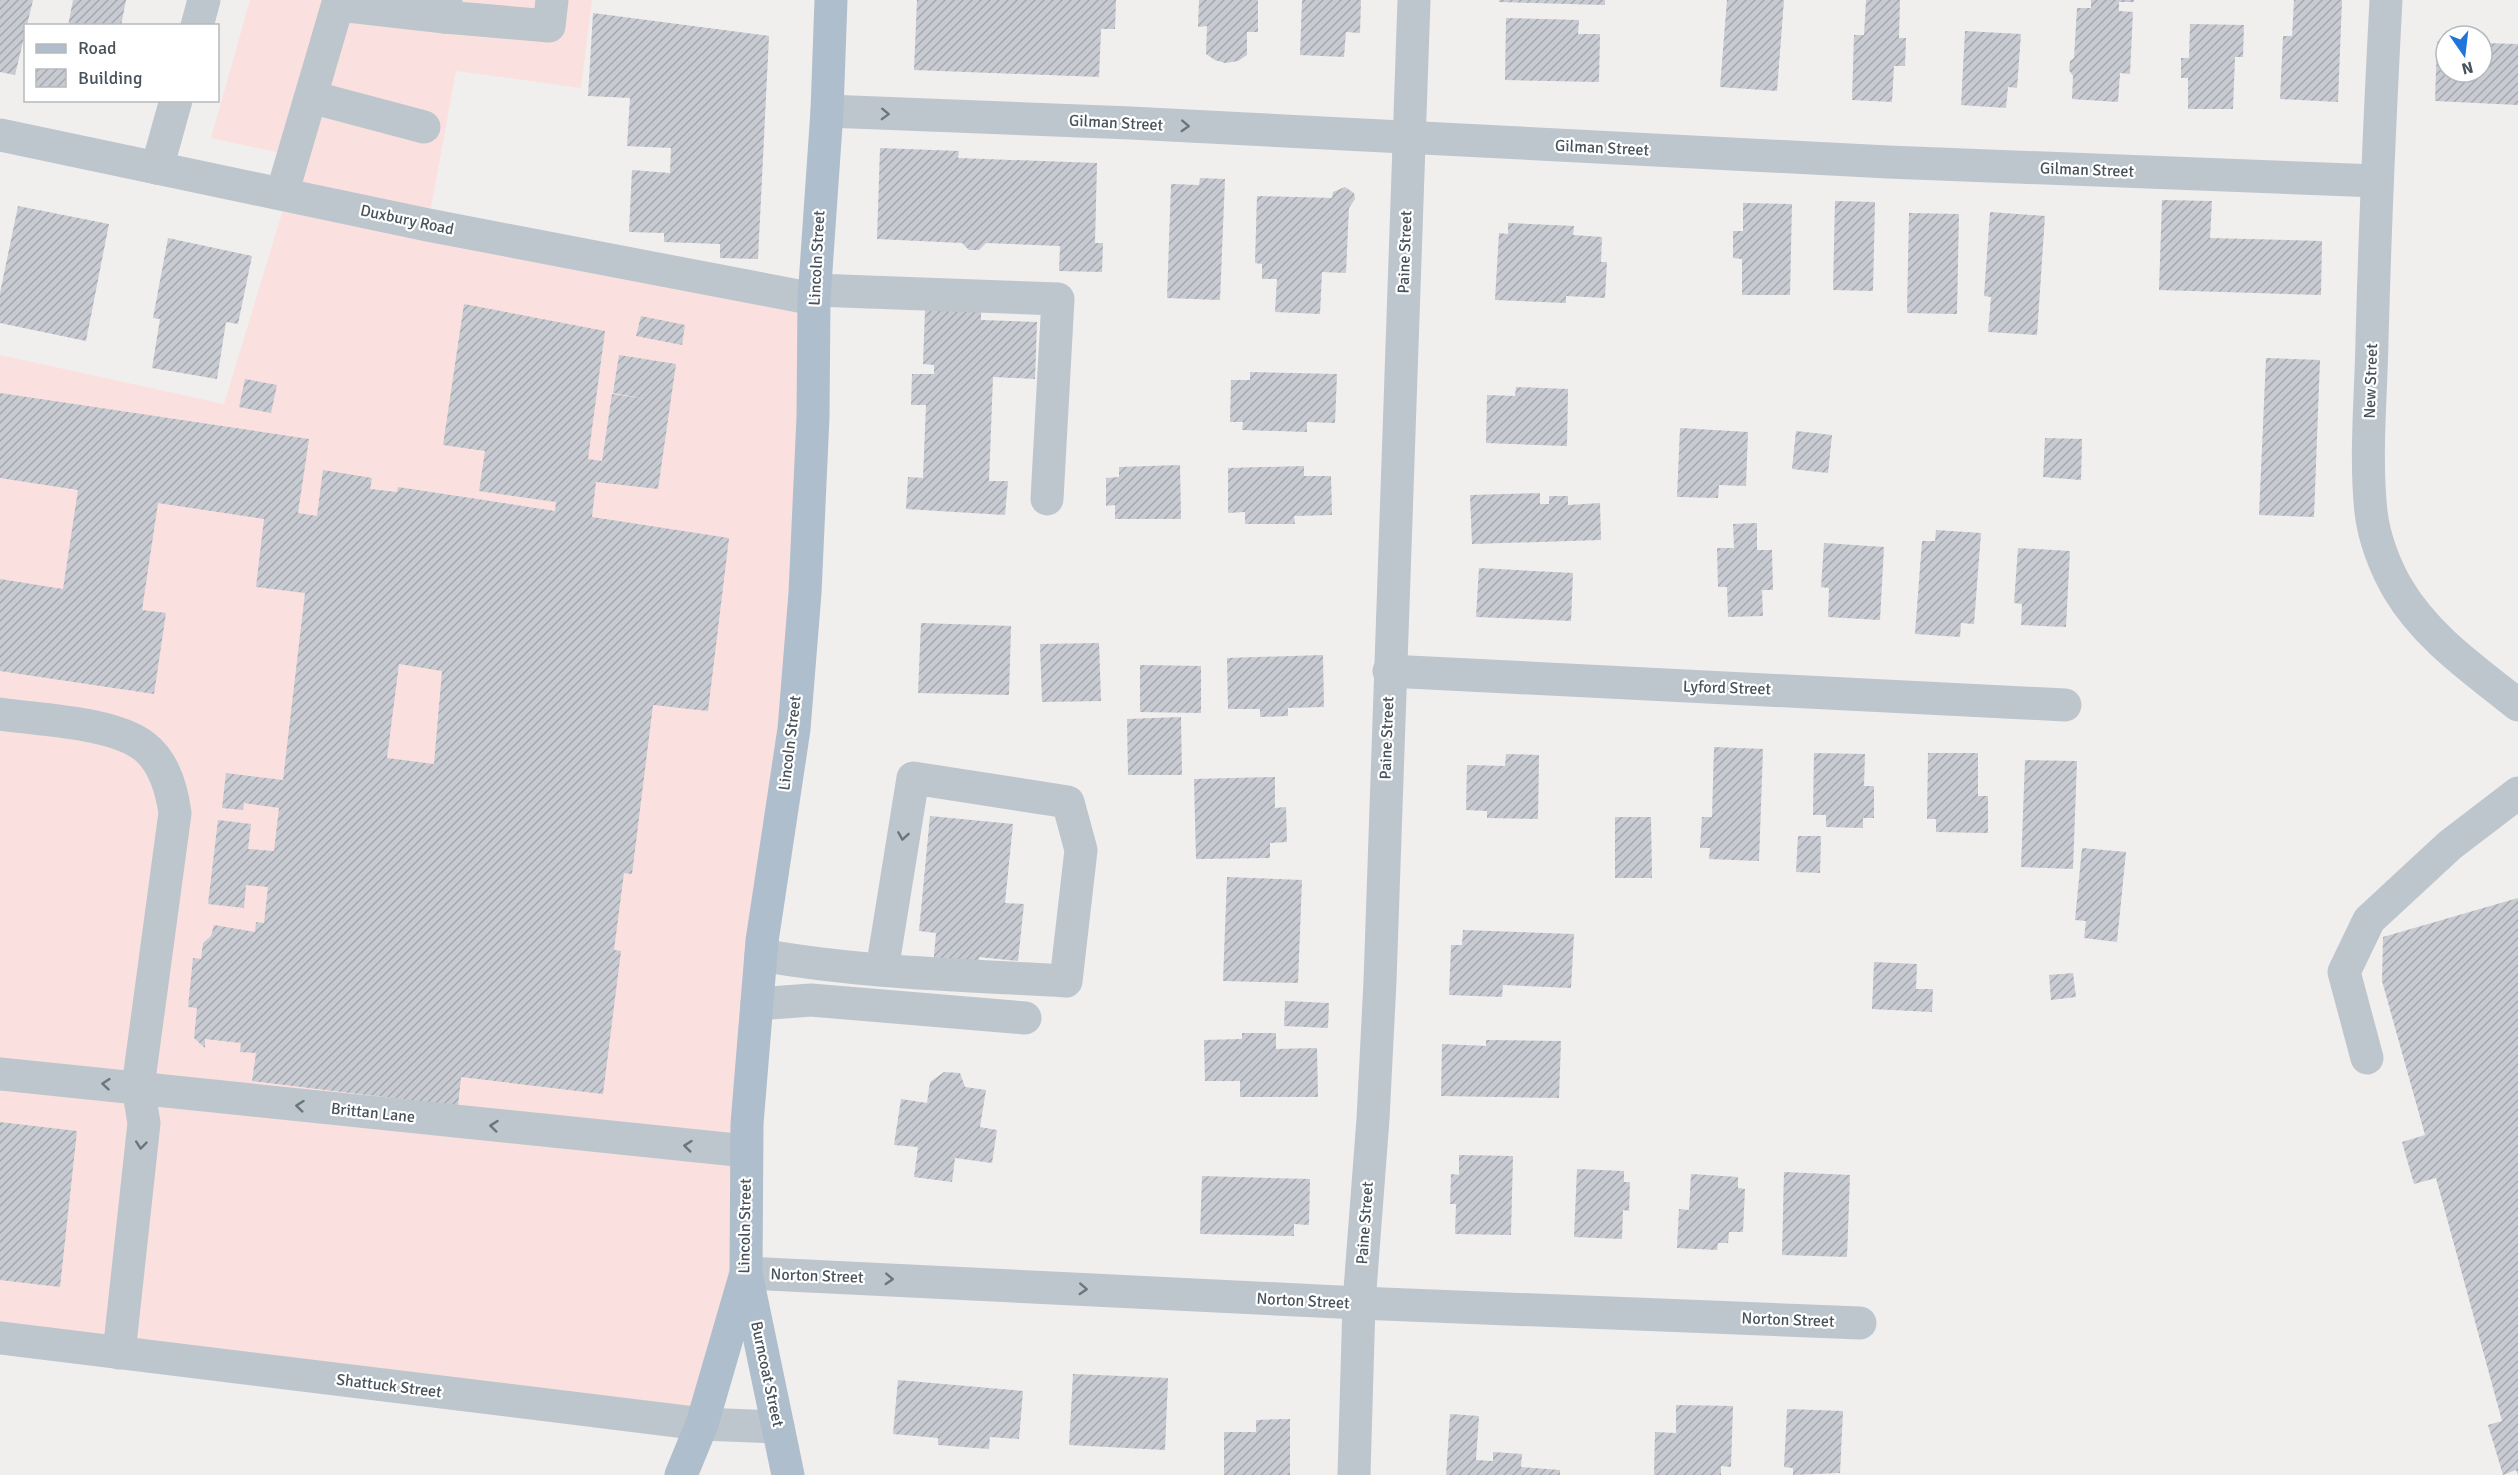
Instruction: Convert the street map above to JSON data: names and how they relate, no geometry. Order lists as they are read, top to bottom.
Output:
{
  "streets": {
    "main road": ["Lincoln Street", "Burncoat Street"],
    "street": [
      "Gilman Street",
      "Duxbury Road",
      "Paine Street",
      "New Street",
      "Lyford Street",
      "Brittan Lane",
      "Norton Street",
      "Shattuck Street"
    ]
  },
  "crossings": [
    ["Gilman Street", "Paine Street"],
    ["Gilman Street", "Lincoln Street"],
    ["Gilman Street", "New Street"],
    ["Duxbury Road", "Lincoln Street"],
    ["Paine Street", "Lyford Street"],
    ["Paine Street", "Norton Street"],
    ["Lincoln Street", "Brittan Lane"],
    ["Lincoln Street", "Norton Street"],
    ["Lincoln Street", "Burncoat Street"],
    ["Lincoln Street", "Shattuck Street"],
    ["Norton Street", "Burncoat Street"],
    ["Burncoat Street", "Shattuck Street"]
  ],
  "one_way": ["Gilman Street", "Brittan Lane"],
  "legend": ["Road", "Building"],
  "north": "bottom"
}
